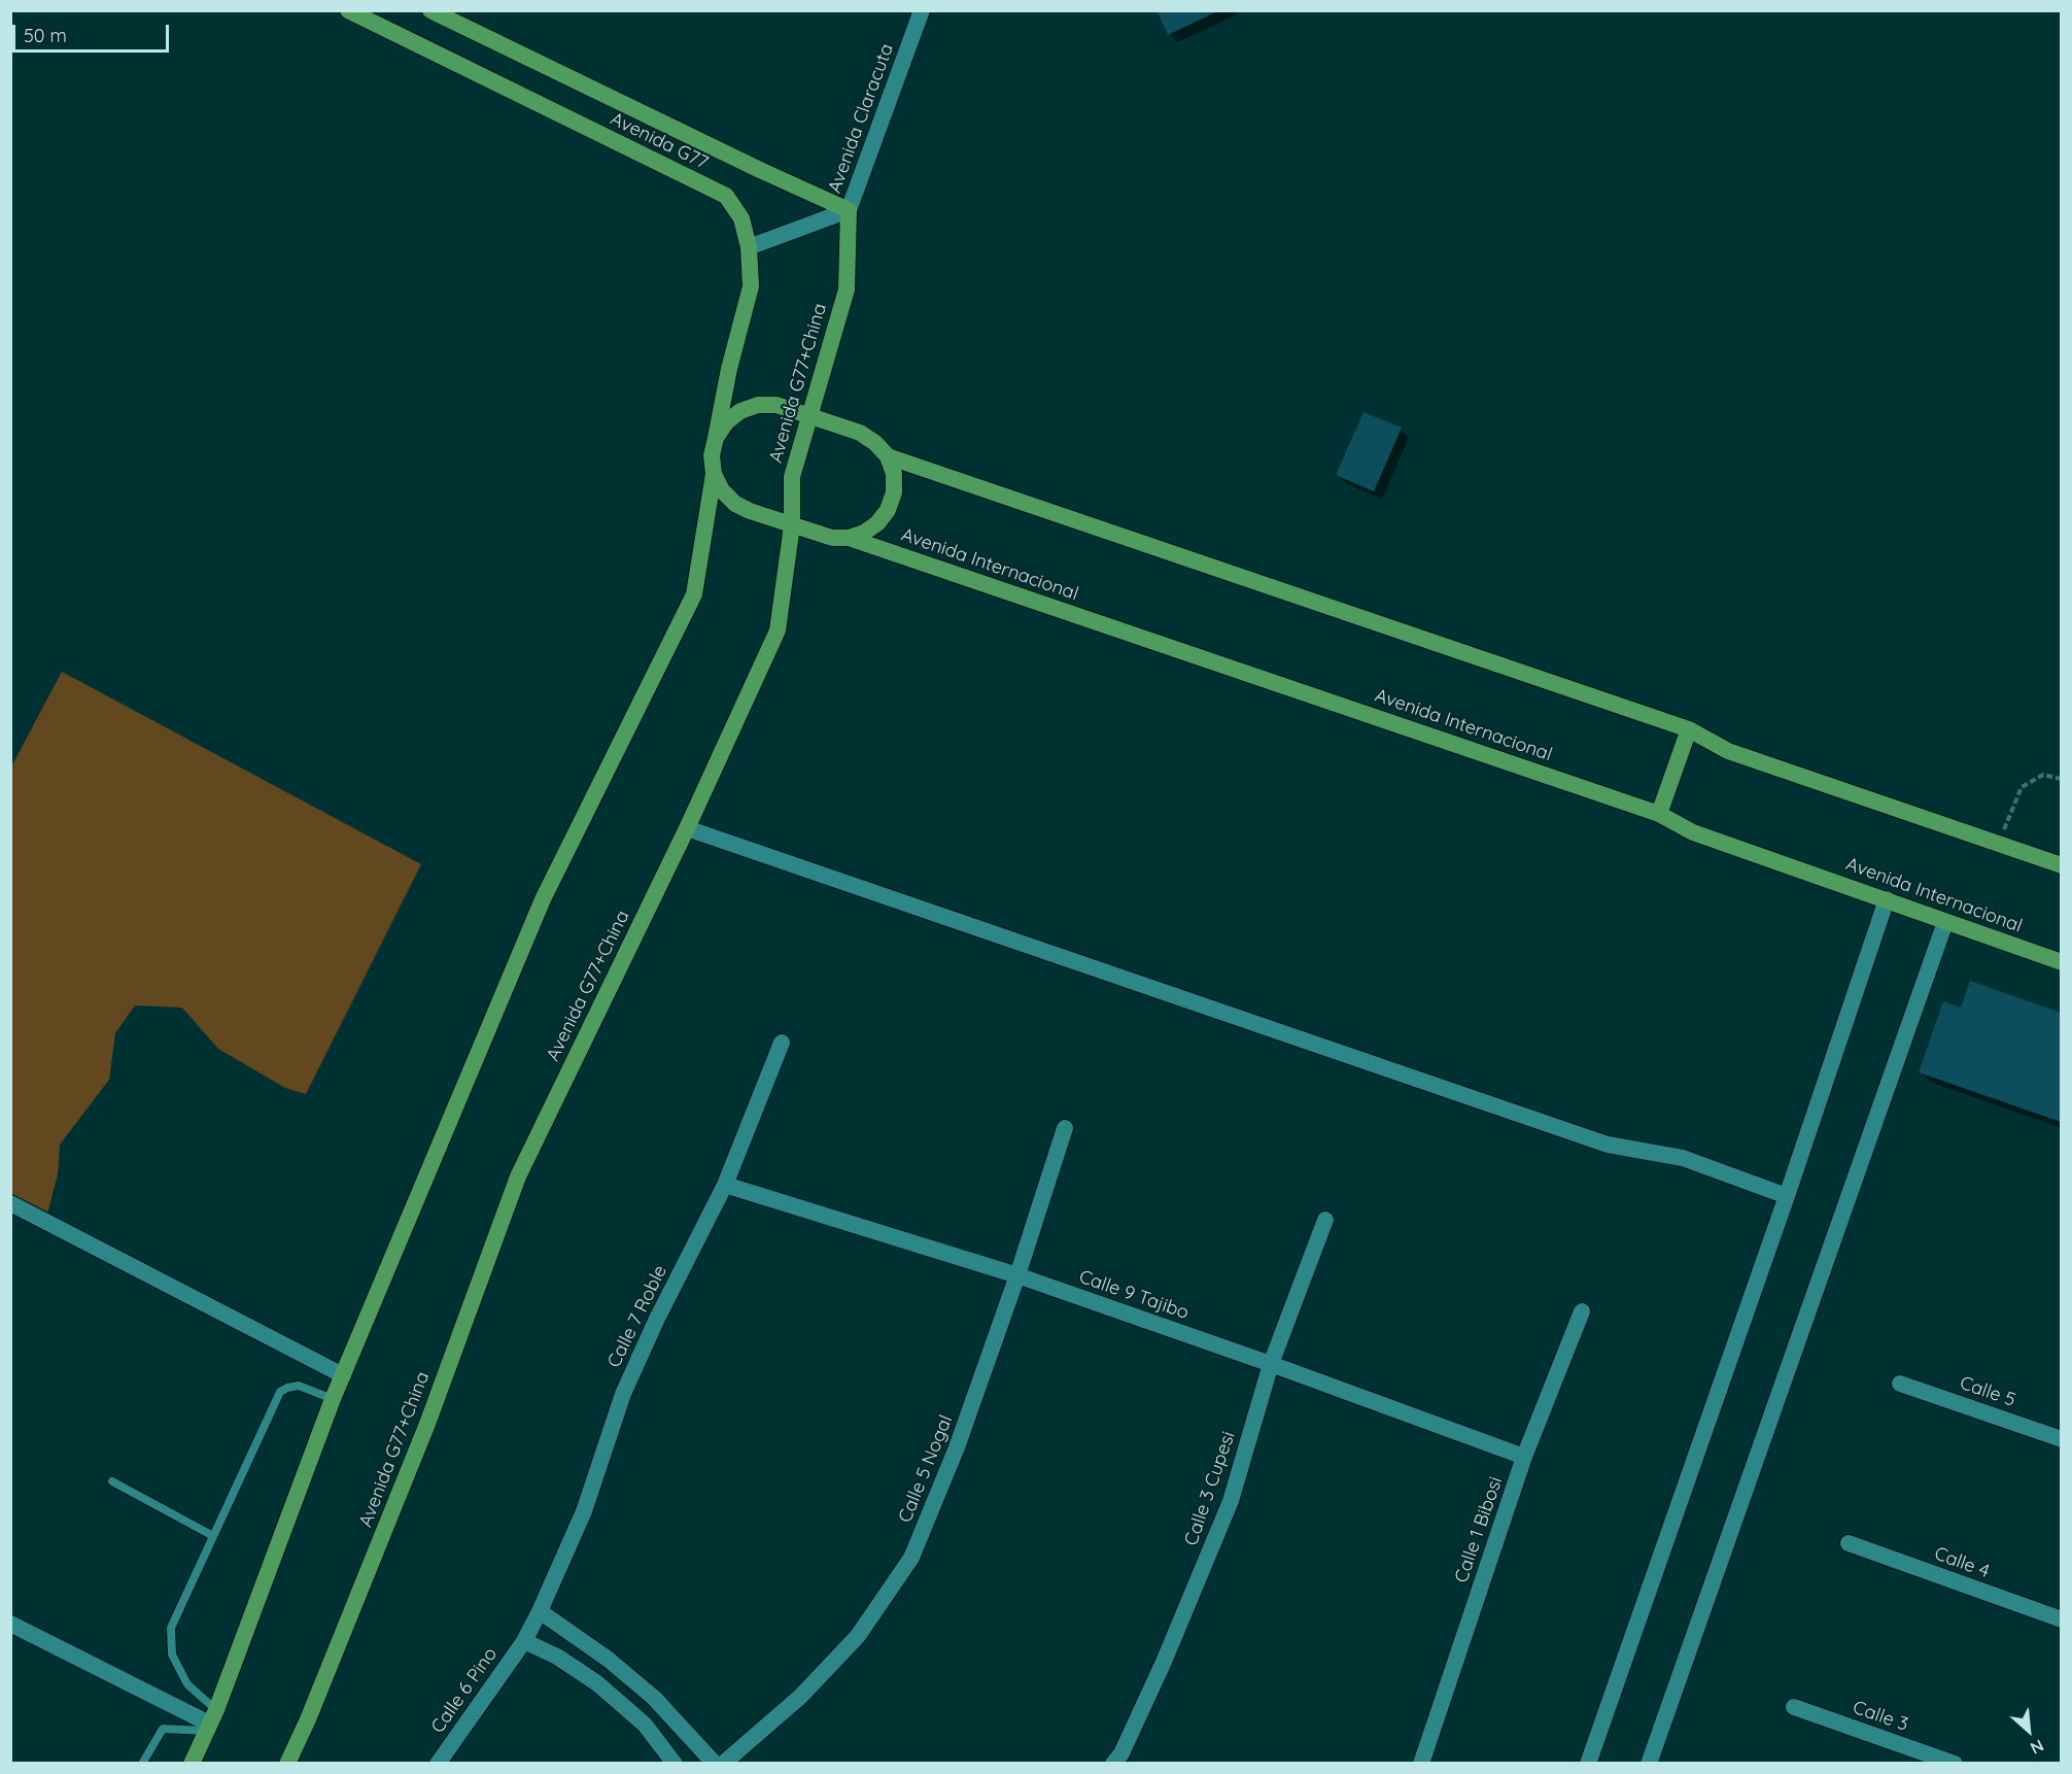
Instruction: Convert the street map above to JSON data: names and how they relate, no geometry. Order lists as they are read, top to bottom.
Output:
{
  "streets": {
    "main road": ["Avenida G77", "Avenida G77+China", "Avenida Internacional"],
    "street": [
      "Avenida Claracuta",
      "Calle 9 Tajibo",
      "Calle 7 Roble",
      "Calle 5",
      "Calle 5 Nogal",
      "Calle 3 Cupesi",
      "Calle 1 Bibosi",
      "Calle 4",
      "Calle 6 Pino",
      "Calle 3"
    ]
  },
  "crossings": [
    ["Avenida Claracuta", "Avenida G77"],
    ["Avenida Claracuta", "Avenida G77+China"],
    ["Avenida G77", "Avenida G77+China"],
    ["Avenida G77+China", "Avenida Internacional"],
    ["Calle 9 Tajibo", "Calle 7 Roble"],
    ["Calle 9 Tajibo", "Calle 5 Nogal"],
    ["Calle 9 Tajibo", "Calle 3 Cupesi"],
    ["Calle 9 Tajibo", "Calle 1 Bibosi"],
    ["Calle 7 Roble", "Calle 6 Pino"]
  ],
  "scale_bar": "50 m",
  "north": "bottom right"
}
